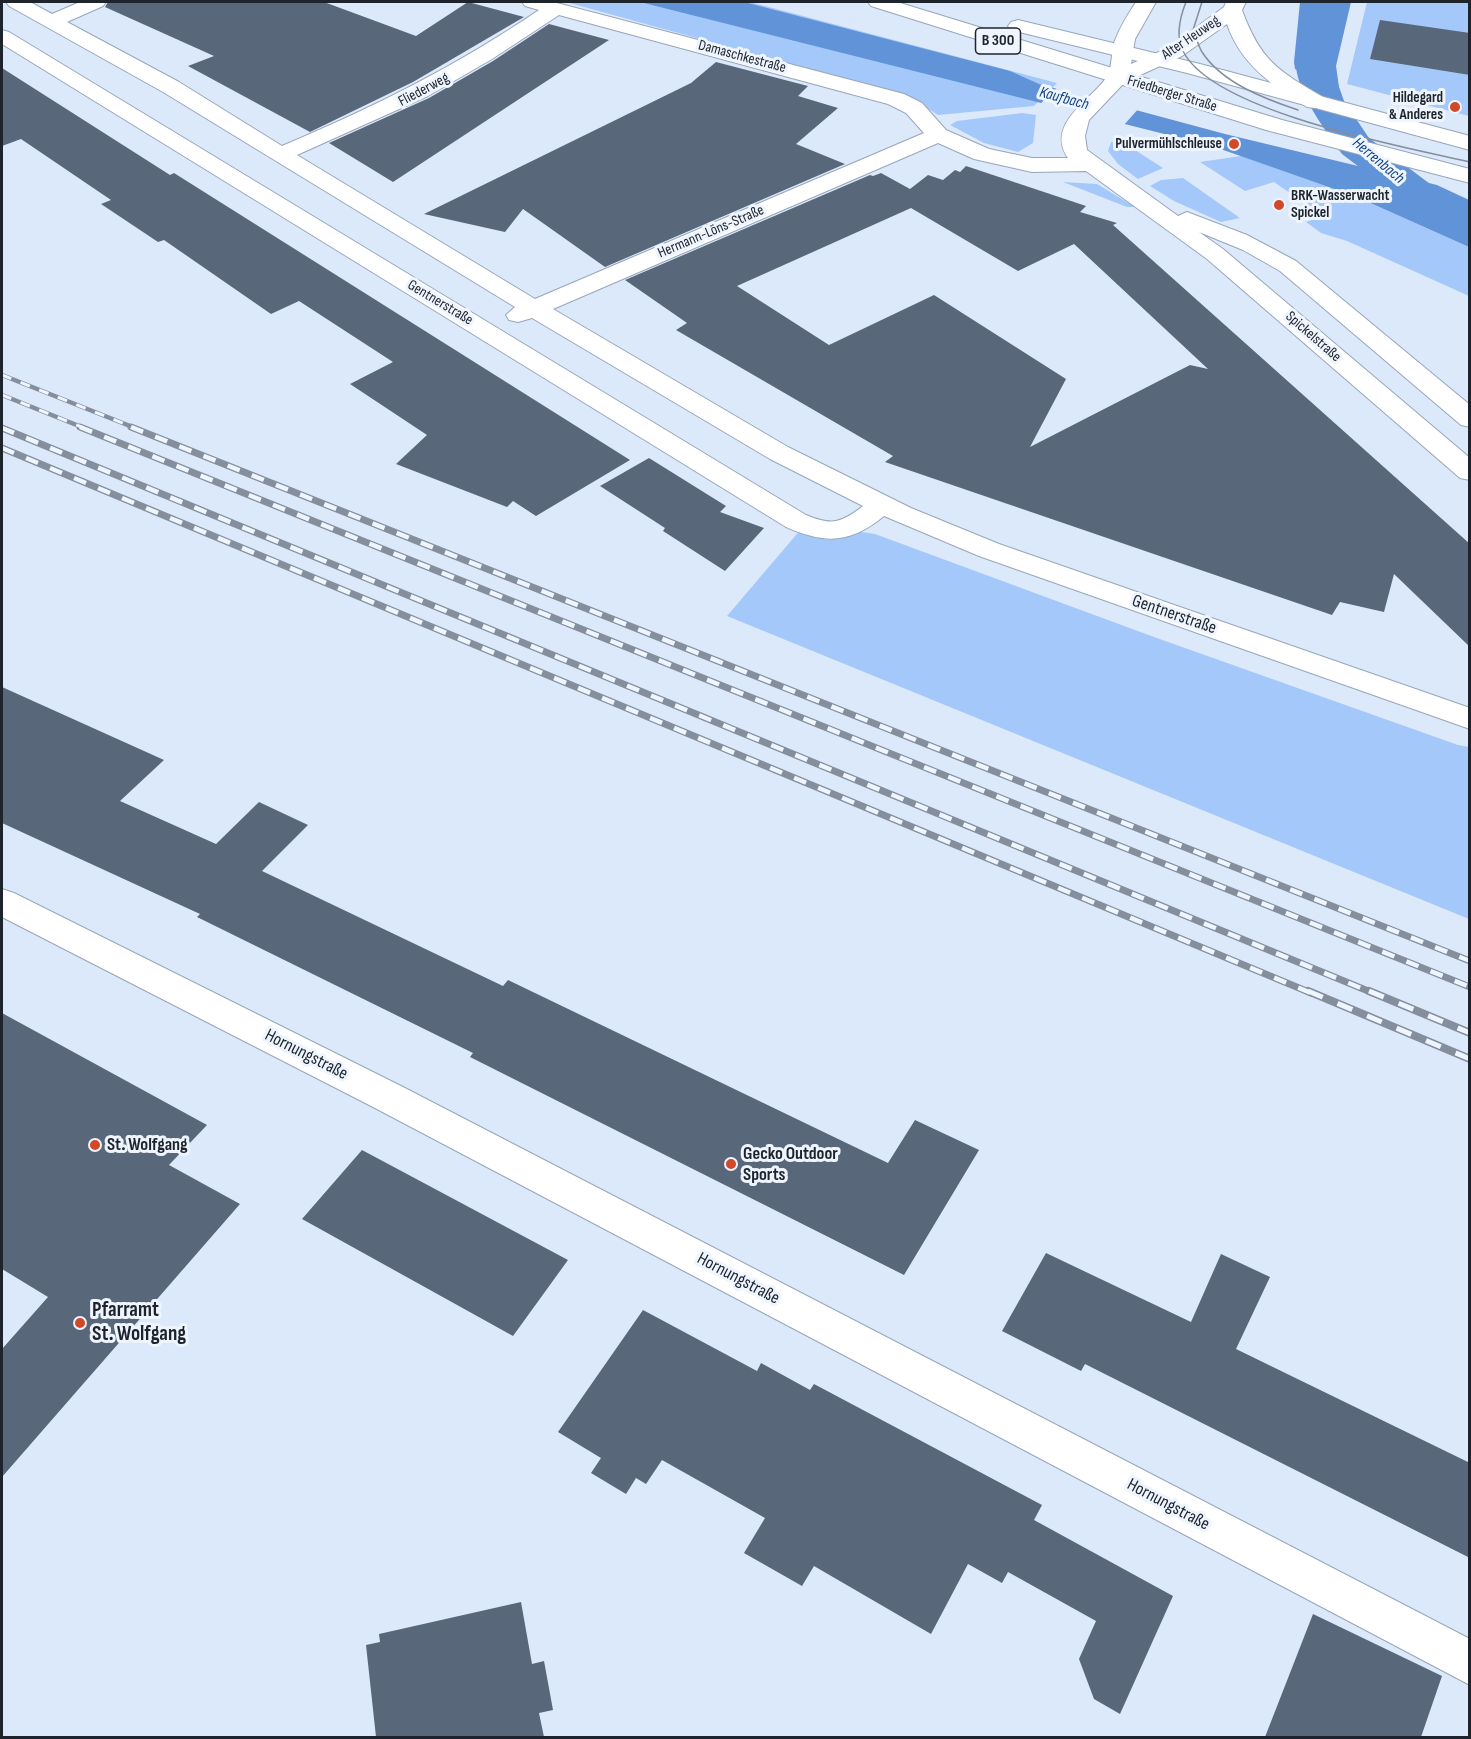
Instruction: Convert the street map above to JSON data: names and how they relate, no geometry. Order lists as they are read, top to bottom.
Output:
{
  "streets": {
    "street": [
      "Alter Heuweg",
      "B 300",
      "Damaschkestraße",
      "Fliederweg",
      "Friedberger Straße",
      "Hermann-Löns-Straße",
      "Gentnerstraße",
      "Spickelstraße",
      "Hornungstraße"
    ]
  },
  "crossings": [
    ["Alter Heuweg", "Friedberger Straße"],
    ["Alter Heuweg", "Spickelstraße"],
    ["Damaschkestraße", "Fliederweg"],
    ["Damaschkestraße", "Hermann-Löns-Straße"],
    ["Fliederweg", "Gentnerstraße"],
    ["Friedberger Straße", "Spickelstraße"],
    ["Hermann-Löns-Straße", "Gentnerstraße"]
  ],
  "water": ["Kaufbach", "Herrenbach"],
  "places": [
    "Hildegard & Anderes",
    "Pulvermühlschleuse",
    "BRK-Wasserwacht Spickel",
    "St. Wolfgang",
    "Gecko Outdoor Sports",
    "Pfarramt St. Wolfgang"
  ]
}
